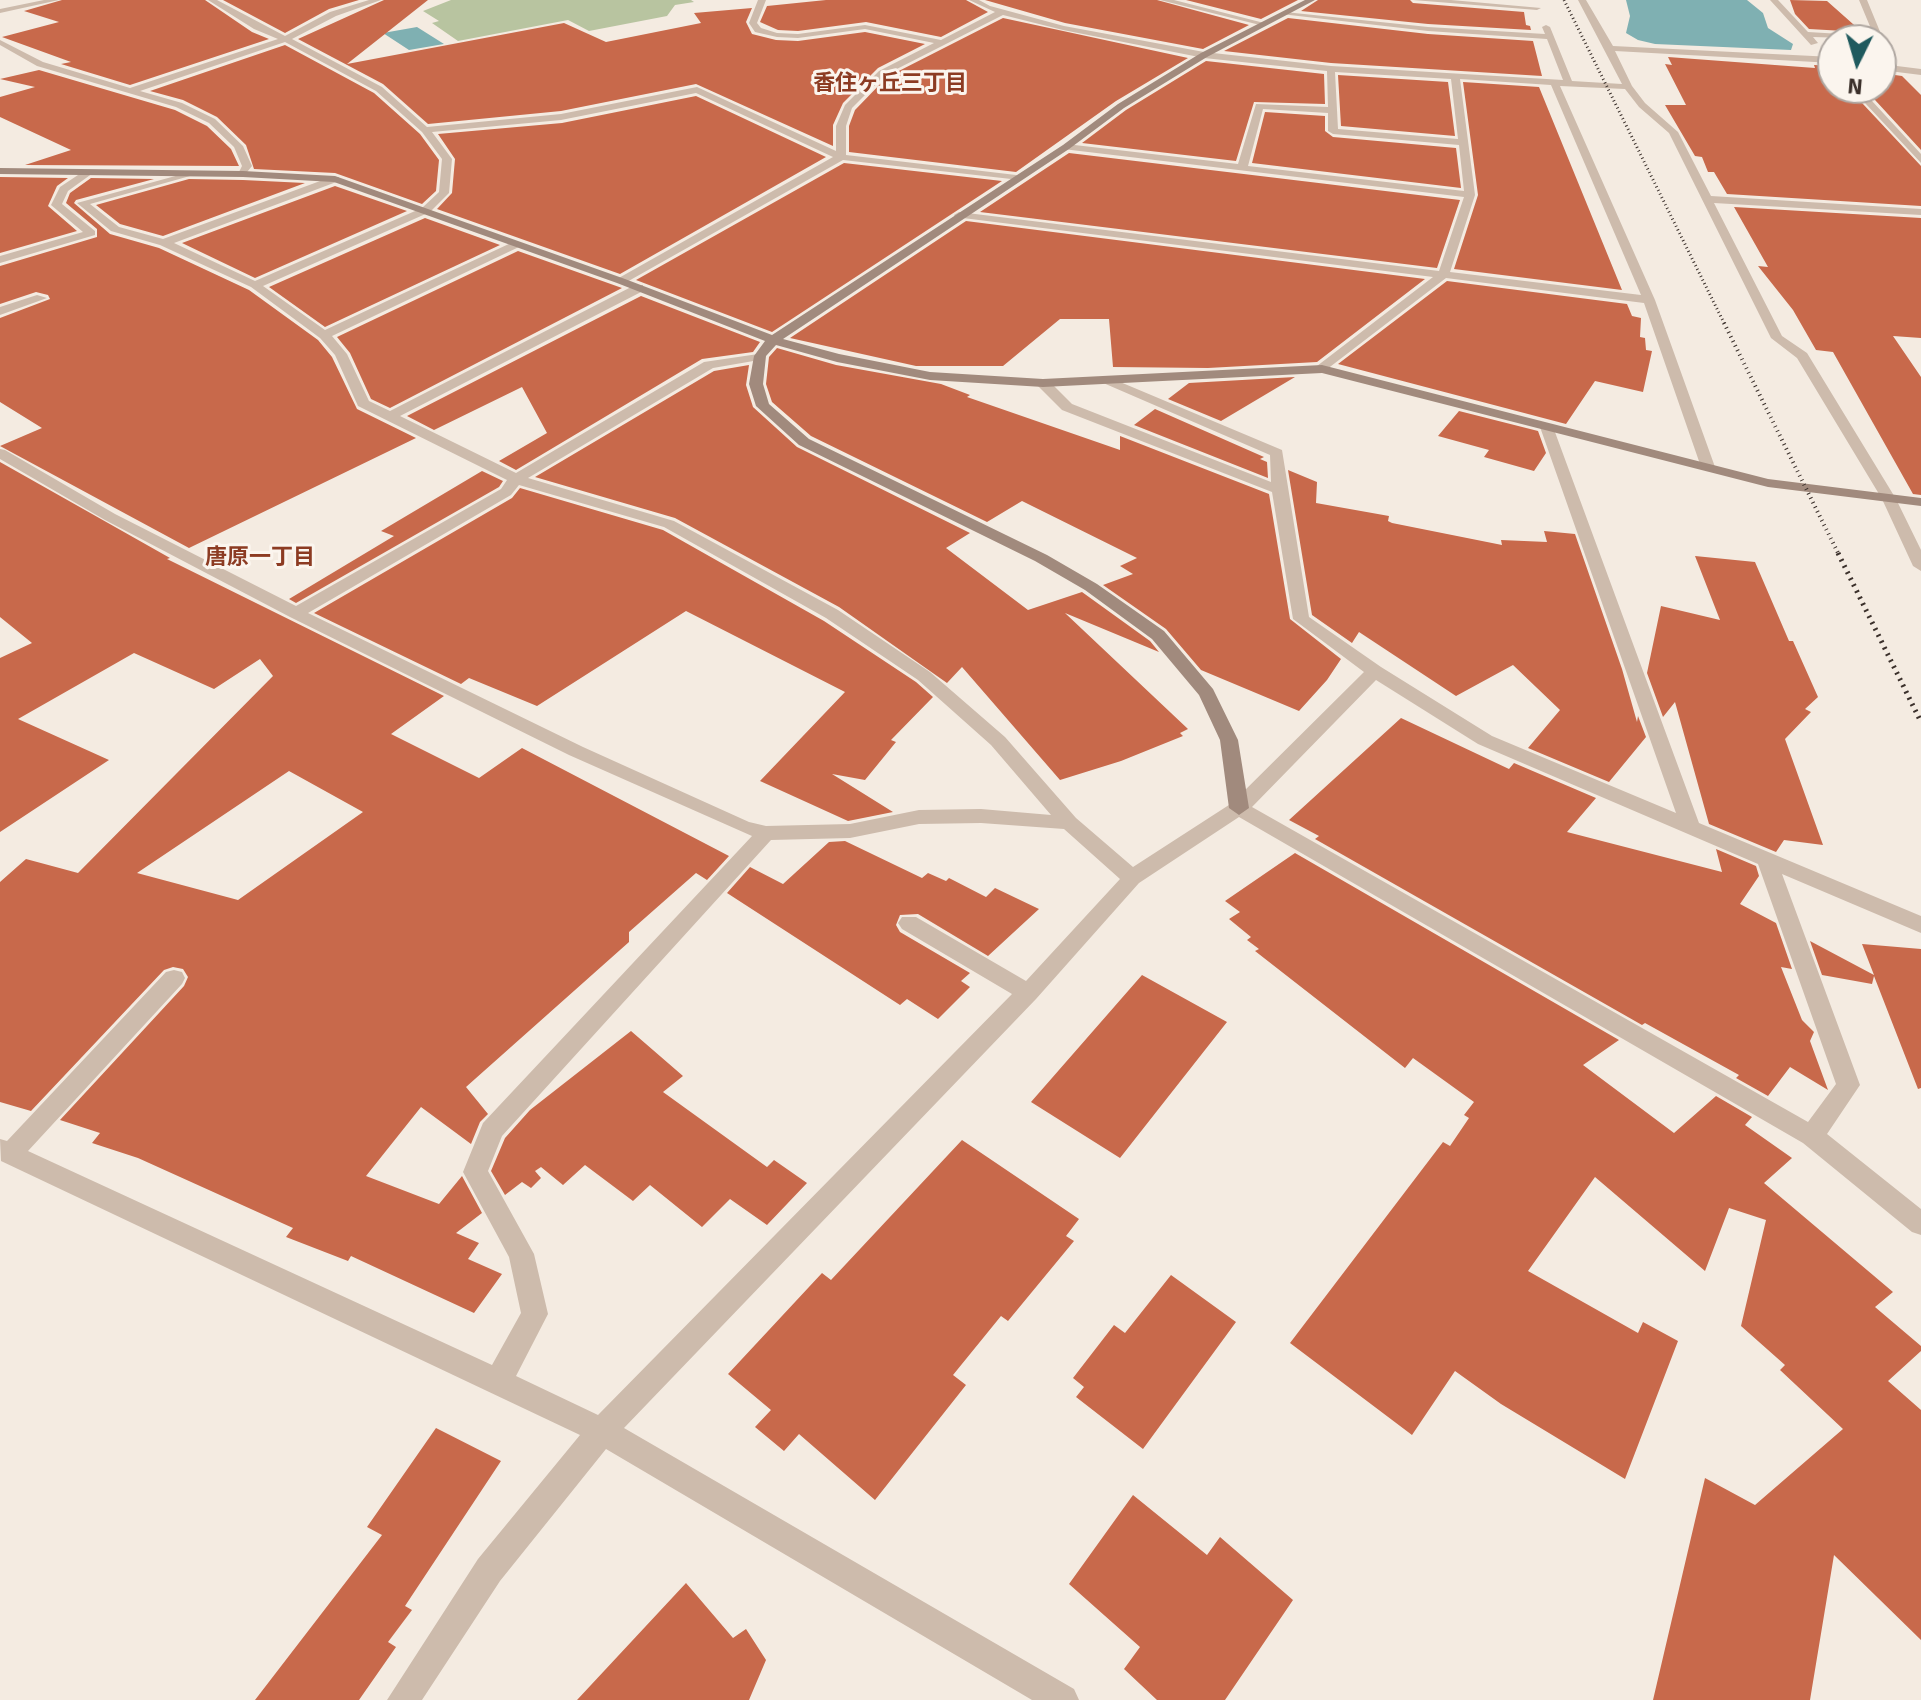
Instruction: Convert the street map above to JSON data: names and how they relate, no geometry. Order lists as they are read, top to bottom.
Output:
{
  "districts": ["香住ヶ丘三丁目", "唐原一丁目"],
  "north": "bottom"
}
